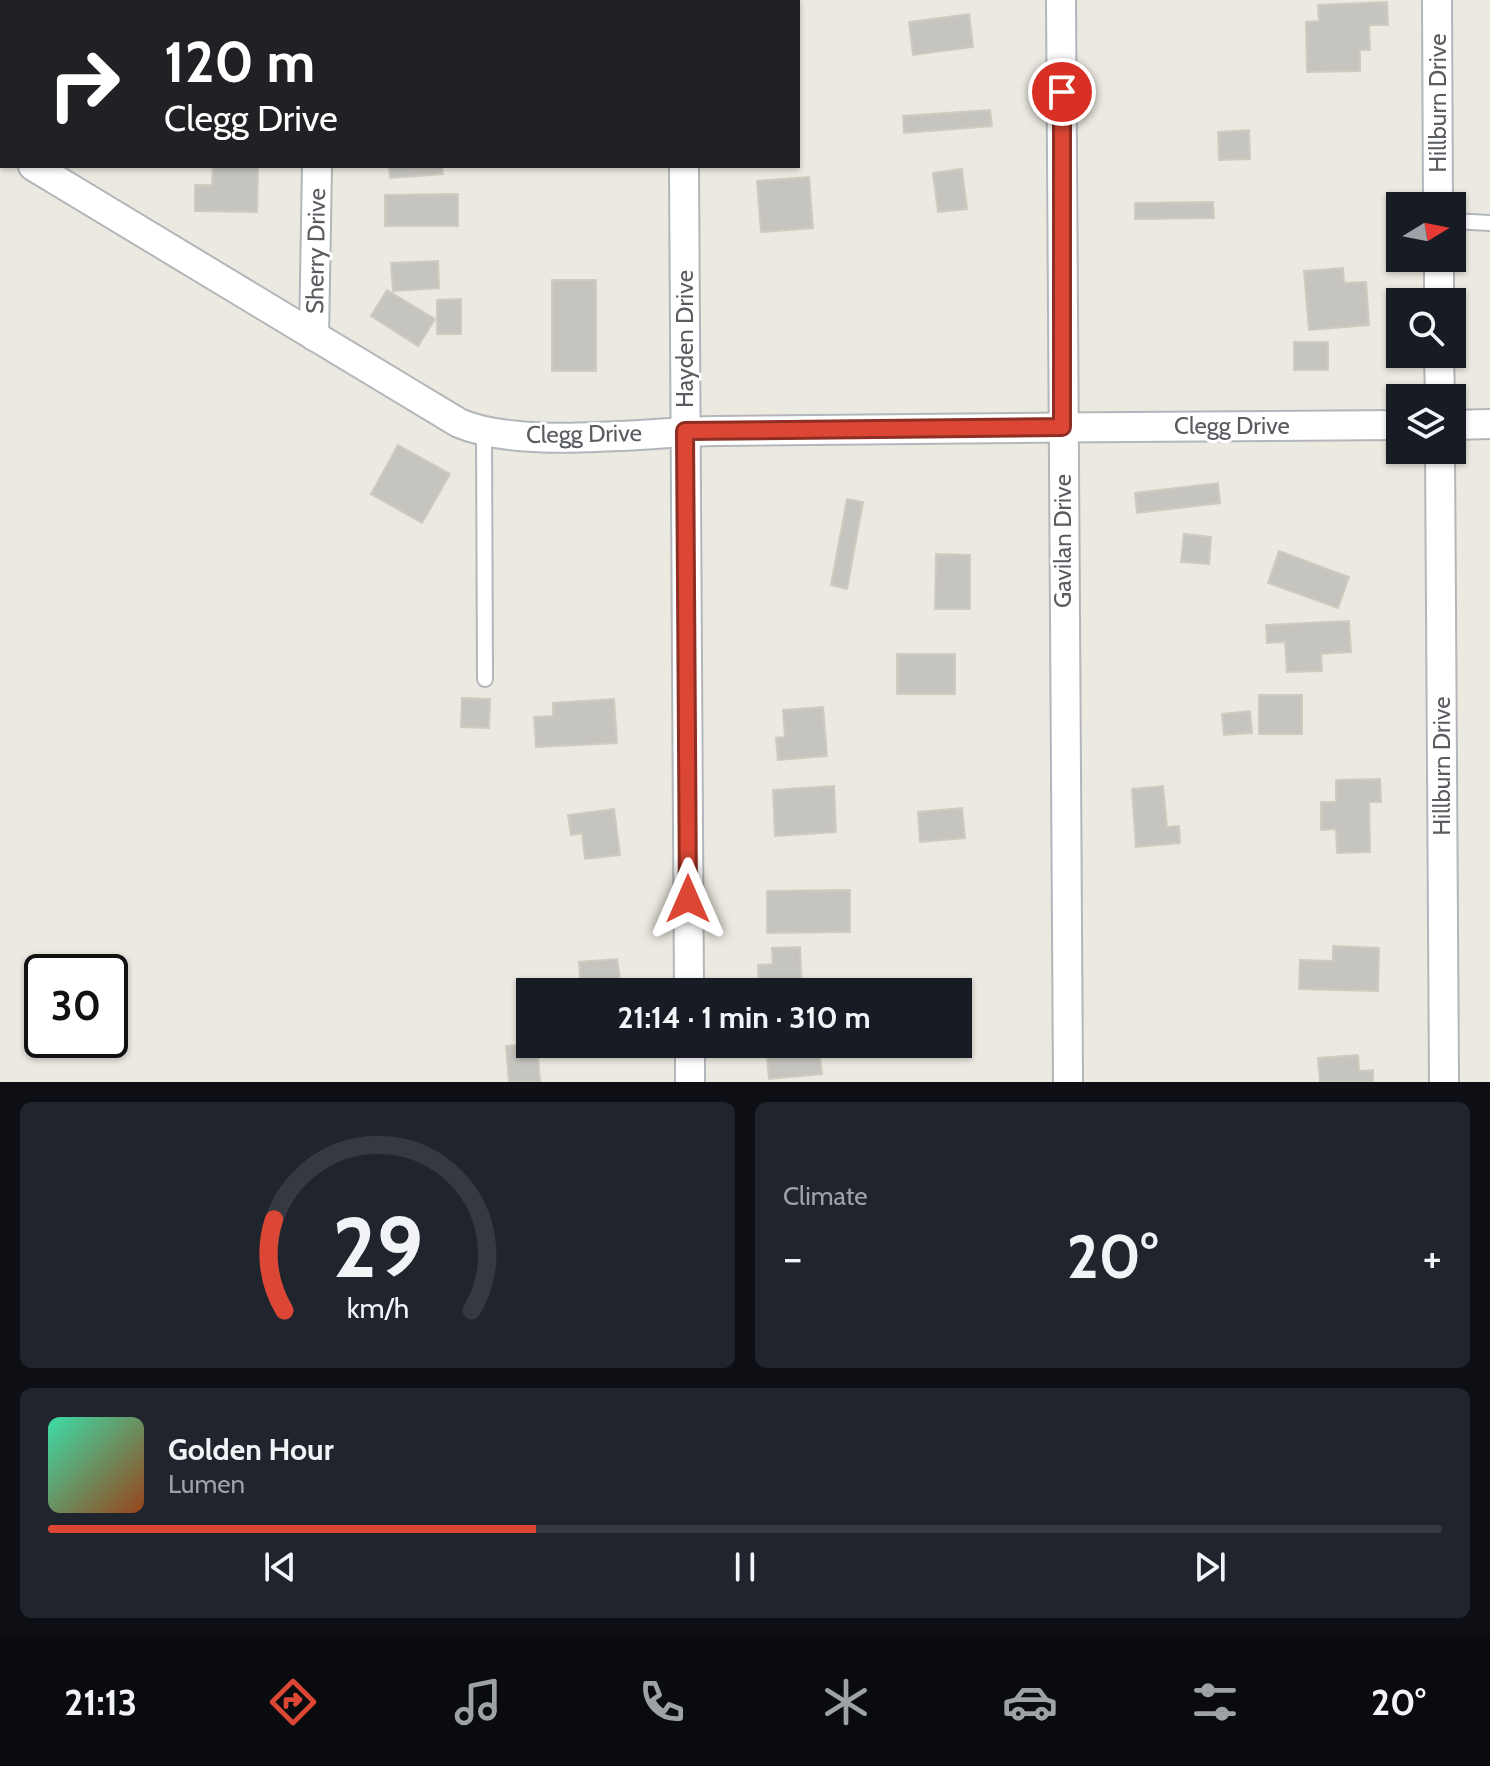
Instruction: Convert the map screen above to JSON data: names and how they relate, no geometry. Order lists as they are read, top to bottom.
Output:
{
  "streets": {
    "street": [
      "Hillburn Drive",
      "Sherry Drive",
      "Hayden Drive",
      "Clegg Drive",
      "Gavilan Drive"
    ]
  },
  "crossings": [
    ["Sherry Drive", "Clegg Drive"],
    ["Hayden Drive", "Clegg Drive"],
    ["Clegg Drive", "Gavilan Drive"]
  ],
  "north": "right",
  "page": {
    "turn": ["120 m", "Clegg Drive"],
    "limit": "30",
    "trip": "21:14 · 1 min · 310 m",
    "tile": "Climate",
    "heat": ["−", "20°", "+"],
    "song": ["Golden Hour", "Lumen"],
    "tabs": ["21:13", "20°"],
    "gauge": ["29", "km/h"]
  }
}
